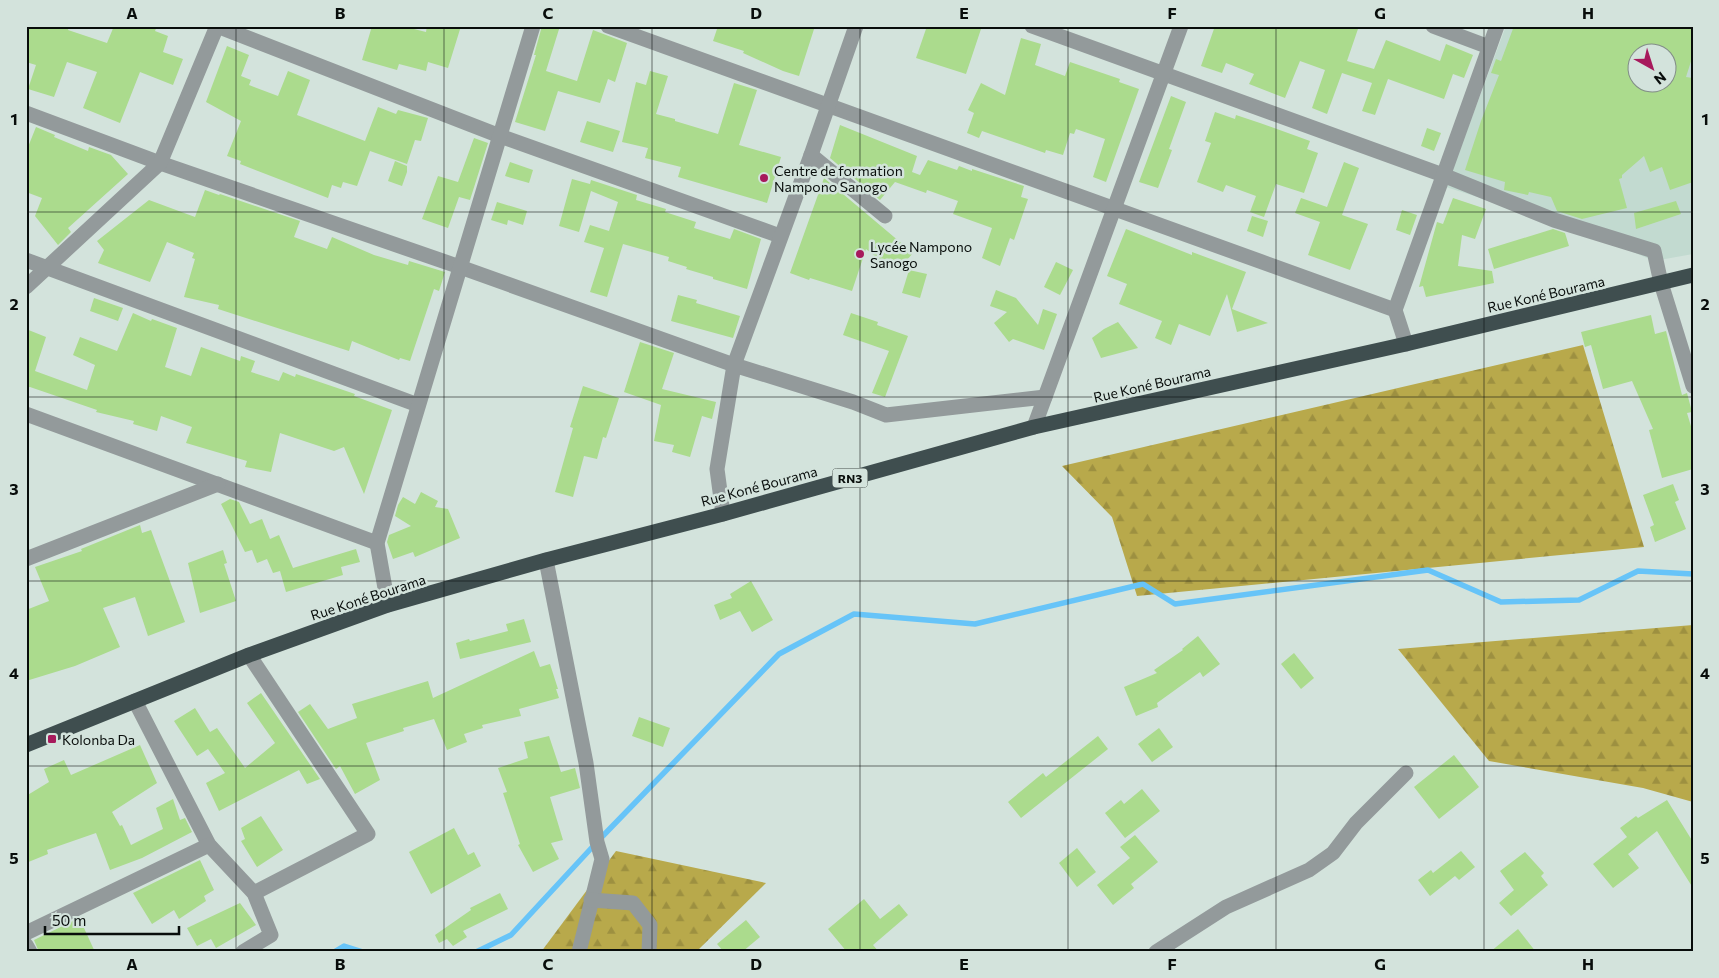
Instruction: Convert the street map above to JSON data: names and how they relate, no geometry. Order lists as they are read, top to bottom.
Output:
{
  "streets": {
    "highway": ["Rue Koné Bourama", "RN3"]
  },
  "places": {
    "other": ["Centre de formation Nampono Sanogo", "Lycée Nampono Sanogo"],
    "transit": ["Kolonba Da"]
  },
  "scale_bar": "50 m",
  "north": "bottom right",
  "grid": {
    "columns": [
      "A",
      "B",
      "C",
      "D",
      "E",
      "F",
      "G",
      "H"
    ],
    "rows": [
      "1",
      "2",
      "3",
      "4",
      "5"
    ]
  }
}
